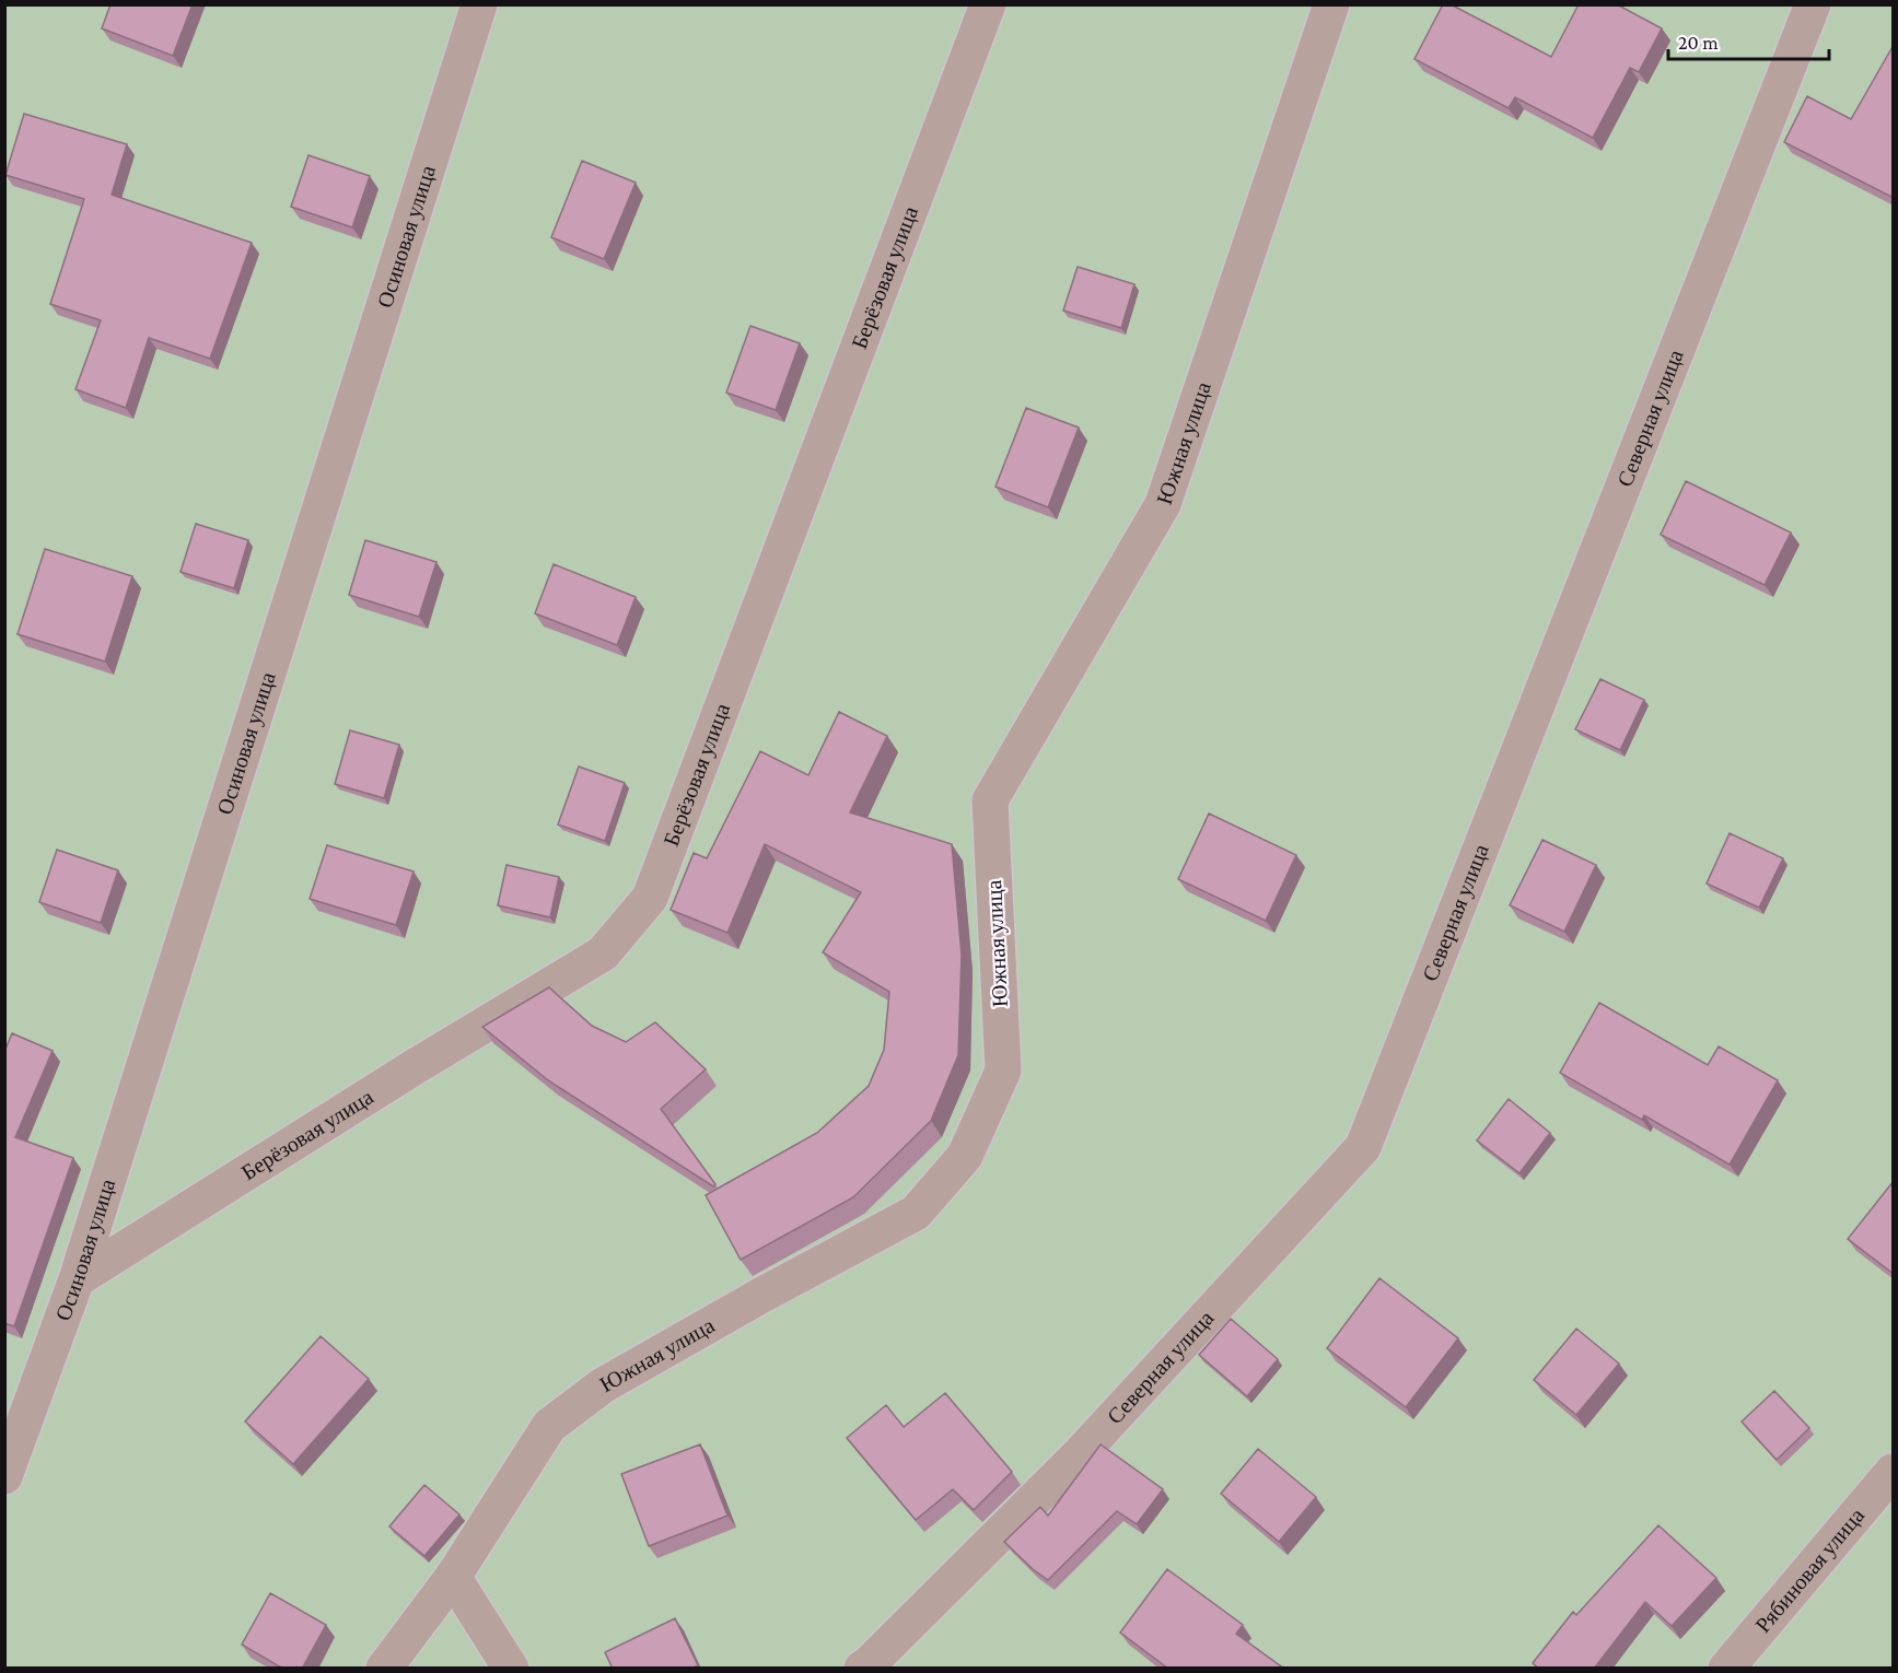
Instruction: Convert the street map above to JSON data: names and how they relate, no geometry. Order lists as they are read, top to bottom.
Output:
{
  "streets": {
    "street": [
      "Осиновая улица",
      "Берёзовая улица",
      "Северная улица",
      "Южная улица",
      "Рябиновая улица"
    ]
  },
  "crossings": [
    ["Осиновая улица", "Берёзовая улица"]
  ],
  "scale_bar": "20 m"
}
